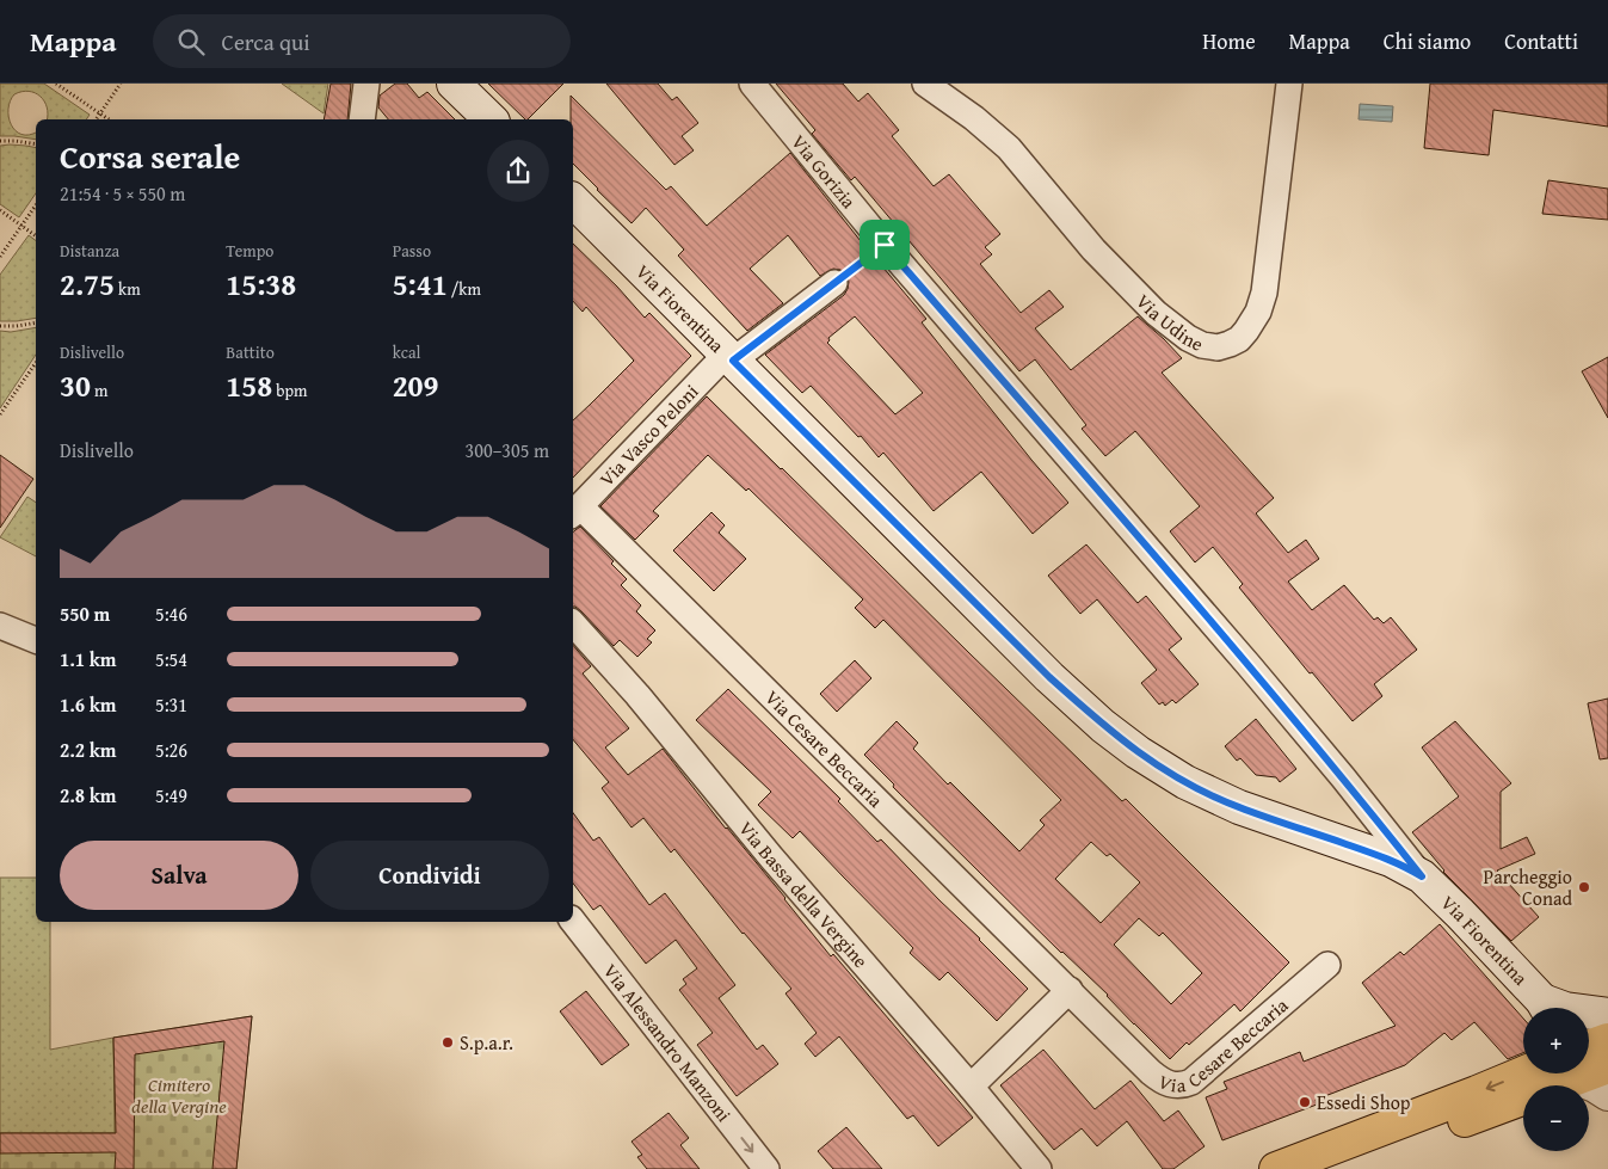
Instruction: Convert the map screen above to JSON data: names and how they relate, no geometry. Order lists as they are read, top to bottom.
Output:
{
  "streets": {
    "main road": ["Via Fiorentina"],
    "street": [
      "Via Gorizia",
      "Via Udine",
      "Via Vasco Peloni",
      "Via Cesare Beccaria",
      "Via Bassa della Vergine",
      "Via Alessandro Manzoni"
    ]
  },
  "crossings": [
    ["Via Gorizia", "Via Fiorentina"],
    ["Via Fiorentina", "Via Vasco Peloni"],
    ["Via Vasco Peloni", "Via Cesare Beccaria"]
  ],
  "one_way": ["Via Alessandro Manzoni"],
  "parks": ["Cimitero della Vergine"],
  "places": ["Parcheggio Conad", "S.p.a.r.", "Essedi Shop"],
  "page": {
    "header": "Mappa",
    "search": "Cerca qui",
    "nav": [
      "Home",
      "Mappa",
      "Chi siamo",
      "Contatti"
    ],
    "heading": ["Corsa serale", "21:54 · 5 × 550 m"],
    "stats": [
      ["Distanza", "2.75 km"],
      ["Tempo", "15:38"],
      ["Passo", "5:41 /km"],
      ["Dislivello", "30 m"],
      ["Battito", "158 bpm"],
      ["kcal", "209"]
    ],
    "chart": ["Dislivello", "300–305 m"],
    "list": [
      {
        "name": "550 m",
        "note": "5:46"
      },
      {
        "name": "1.1 km",
        "note": "5:54"
      },
      {
        "name": "1.6 km",
        "note": "5:31"
      },
      {
        "name": "2.2 km",
        "note": "5:26"
      },
      {
        "name": "2.8 km",
        "note": "5:49"
      }
    ],
    "buttons": ["Salva", "Condividi"],
    "map_buttons": ["+", "−"]
  }
}
